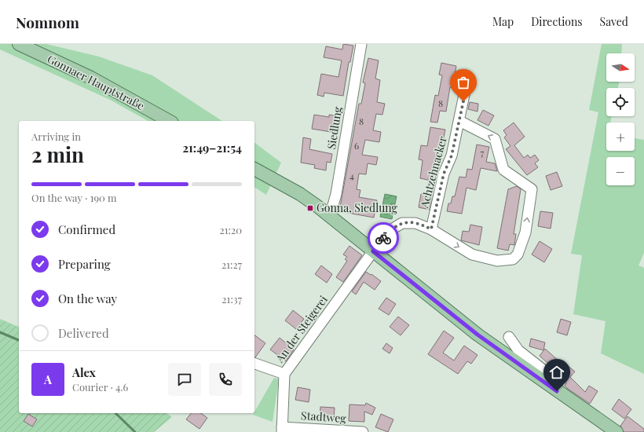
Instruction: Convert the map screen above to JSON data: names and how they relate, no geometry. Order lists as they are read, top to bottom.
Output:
{
  "streets": {
    "main road": ["Gonnaer Hauptstraße"],
    "street": [
      "Siedlung",
      "Achtzehnacker",
      "An der Steigerei",
      "Stadtweg"
    ]
  },
  "crossings": [
    ["An der Steigerei", "Stadtweg"]
  ],
  "places": {
    "transit": ["Gonna, Siedlung"]
  },
  "house_numbers": [
    "8",
    "8",
    "6",
    "7",
    "4"
  ],
  "north": "right",
  "page": {
    "header": "Nomnom",
    "nav": ["Map", "Directions", "Saved"],
    "map_buttons": ["+", "−"],
    "heading": ["2 min", "Arriving in", "21:49–21:54"],
    "panel": ["Alex", "Courier · 4.6"],
    "bar": "On the way · 190 m",
    "list": [
      ["Confirmed", "21:20"],
      ["Preparing", "21:27"],
      ["On the way", "21:37"],
      "Delivered"
    ],
    "round": "A"
  }
}
